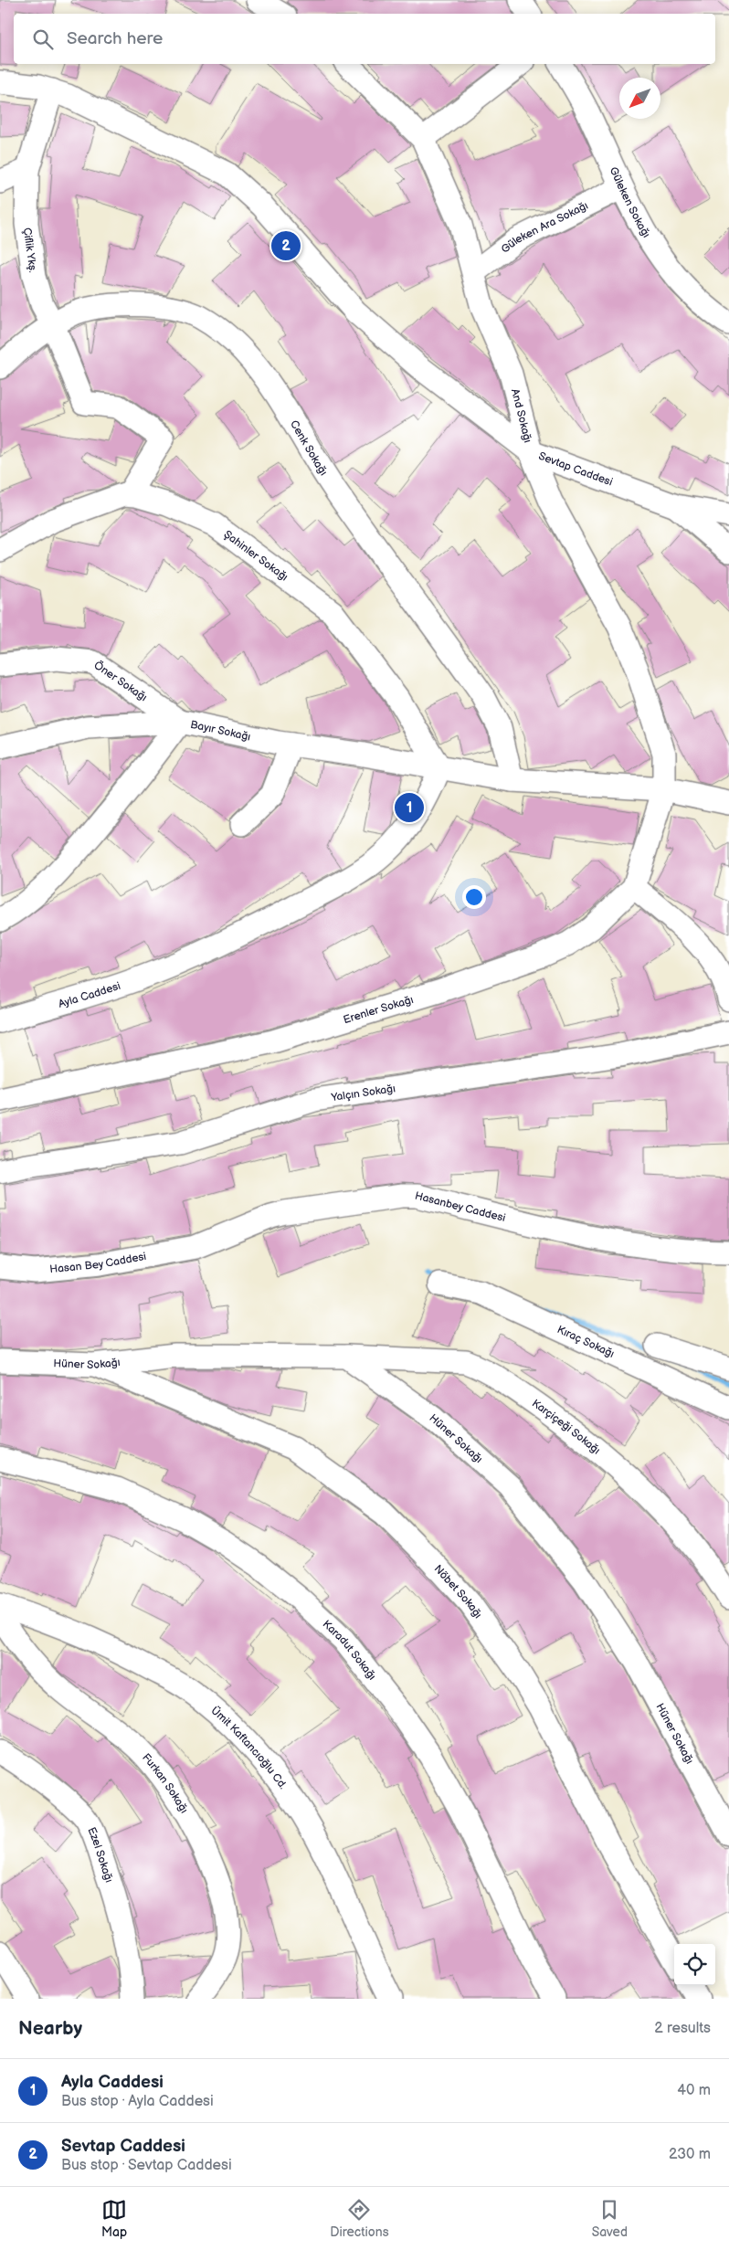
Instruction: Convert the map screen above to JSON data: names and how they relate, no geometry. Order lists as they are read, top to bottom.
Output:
{
  "streets": {
    "street": [
      "Güleken Sokağı",
      "Güleken Ara Sokağı",
      "Çiflik Ykş.",
      "And Sokağı",
      "Cenk Sokağı",
      "Sevtap Caddesi",
      "Şahinler Sokağı",
      "Öner Sokağı",
      "Bayır Sokağı",
      "Ayla Caddesi",
      "Erenler Sokağı",
      "Yalçın Sokağı",
      "Hasanbey Caddesi",
      "Hasan Bey Caddesi",
      "Kıraç Sokağı",
      "Hüner Sokağı",
      "Karçiçeği Sokağı",
      "Nöbet Sokağı",
      "Karadut Sokağı",
      "Ümit Kaftancıoğlu Cd.",
      "Furkan Sokağı",
      "Ezel Sokağı"
    ]
  },
  "crossings": [
    ["Güleken Sokağı", "Güleken Ara Sokağı"],
    ["Güleken Ara Sokağı", "And Sokağı"],
    ["Çiflik Ykş.", "Cenk Sokağı"],
    ["Çiflik Ykş.", "Sevtap Caddesi"],
    ["Çiflik Ykş.", "Şahinler Sokağı"],
    ["And Sokağı", "Sevtap Caddesi"],
    ["And Sokağı", "Erenler Sokağı"],
    ["Şahinler Sokağı", "Bayır Sokağı"],
    ["Şahinler Sokağı", "Ayla Caddesi"],
    ["Öner Sokağı", "Bayır Sokağı"],
    ["Bayır Sokağı", "Ayla Caddesi"],
    ["Hasanbey Caddesi", "Hasan Bey Caddesi"],
    ["Hüner Sokağı", "Karçiçeği Sokağı"],
    ["Hüner Sokağı", "Nöbet Sokağı"]
  ],
  "north": "bottom left",
  "page": {
    "search": "Search here",
    "pins": ["2", "1"],
    "heading": ["Nearby", "2 results"],
    "list": [
      {
        "mark": "1",
        "name": "Ayla Caddesi",
        "note": "Bus stop · Ayla Caddesi",
        "value": "40 m"
      },
      {
        "mark": "2",
        "name": "Sevtap Caddesi",
        "note": "Bus stop · Sevtap Caddesi",
        "value": "230 m"
      }
    ],
    "nav": ["Map", "Directions", "Saved"]
  }
}
